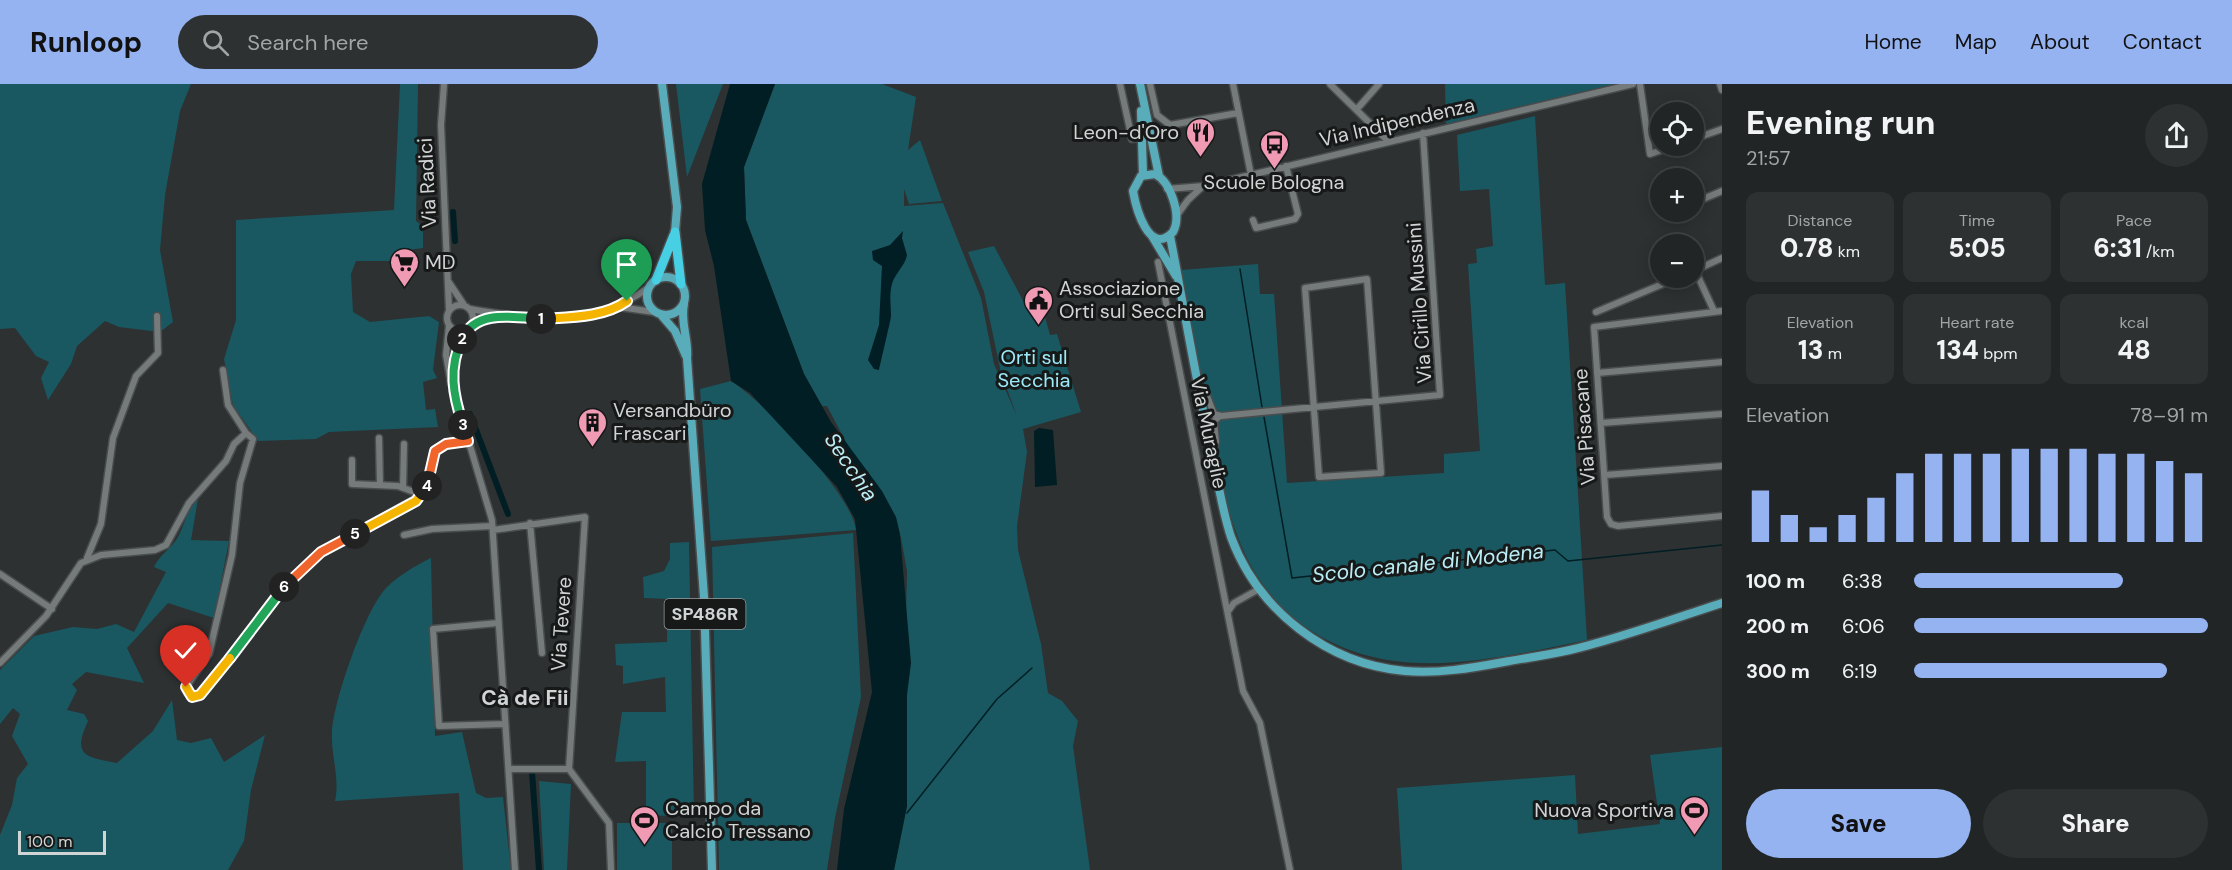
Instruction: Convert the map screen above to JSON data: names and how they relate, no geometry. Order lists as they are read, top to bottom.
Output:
{
  "streets": {
    "highway": ["SP486R"],
    "street": [
      "Via Indipendenza",
      "Via Radici",
      "Via Cirillo Mussini",
      "Via Pisacane",
      "Via Muraglie",
      "Via Tevere"
    ]
  },
  "crossings": [
    ["Via Indipendenza", "Via Cirillo Mussini"]
  ],
  "districts": ["Cà de Fii"],
  "water": ["Secchia", "Scolo canale di Modena"],
  "parks": ["Orti sul Secchia"],
  "places": {
    "restaurant": ["Leon-d'Oro"],
    "bus stop": ["Scuole Bologna"],
    "supermarket": ["MD"],
    "public building": ["Associazione Orti sul Secchia"],
    "building": ["Versandbüro Frascari"],
    "sports": ["Nuova Sportiva", "Campo da Calcio Tressano"]
  },
  "scale_bar": "100 m",
  "page": {
    "header": "Runloop",
    "search": "Search here",
    "nav": [
      "Home",
      "Map",
      "About",
      "Contact"
    ],
    "heading": ["Evening run", "21:57"],
    "map_buttons": ["+", "−"],
    "stats": [
      ["Distance", "0.78 km"],
      ["Time", "5:05"],
      ["Pace", "6:31 /km"],
      ["Elevation", "13 m"],
      ["Heart rate", "134 bpm"],
      ["kcal", "48"]
    ],
    "pins": [
      "1",
      "2",
      "3",
      "4",
      "5",
      "6"
    ],
    "chart": ["Elevation", "78–91 m"],
    "list": [
      {
        "name": "100 m",
        "note": "6:38"
      },
      {
        "name": "200 m",
        "note": "6:06"
      },
      {
        "name": "300 m",
        "note": "6:19"
      }
    ],
    "buttons": ["Save", "Share"],
    "scale": "100 m"
  }
}
